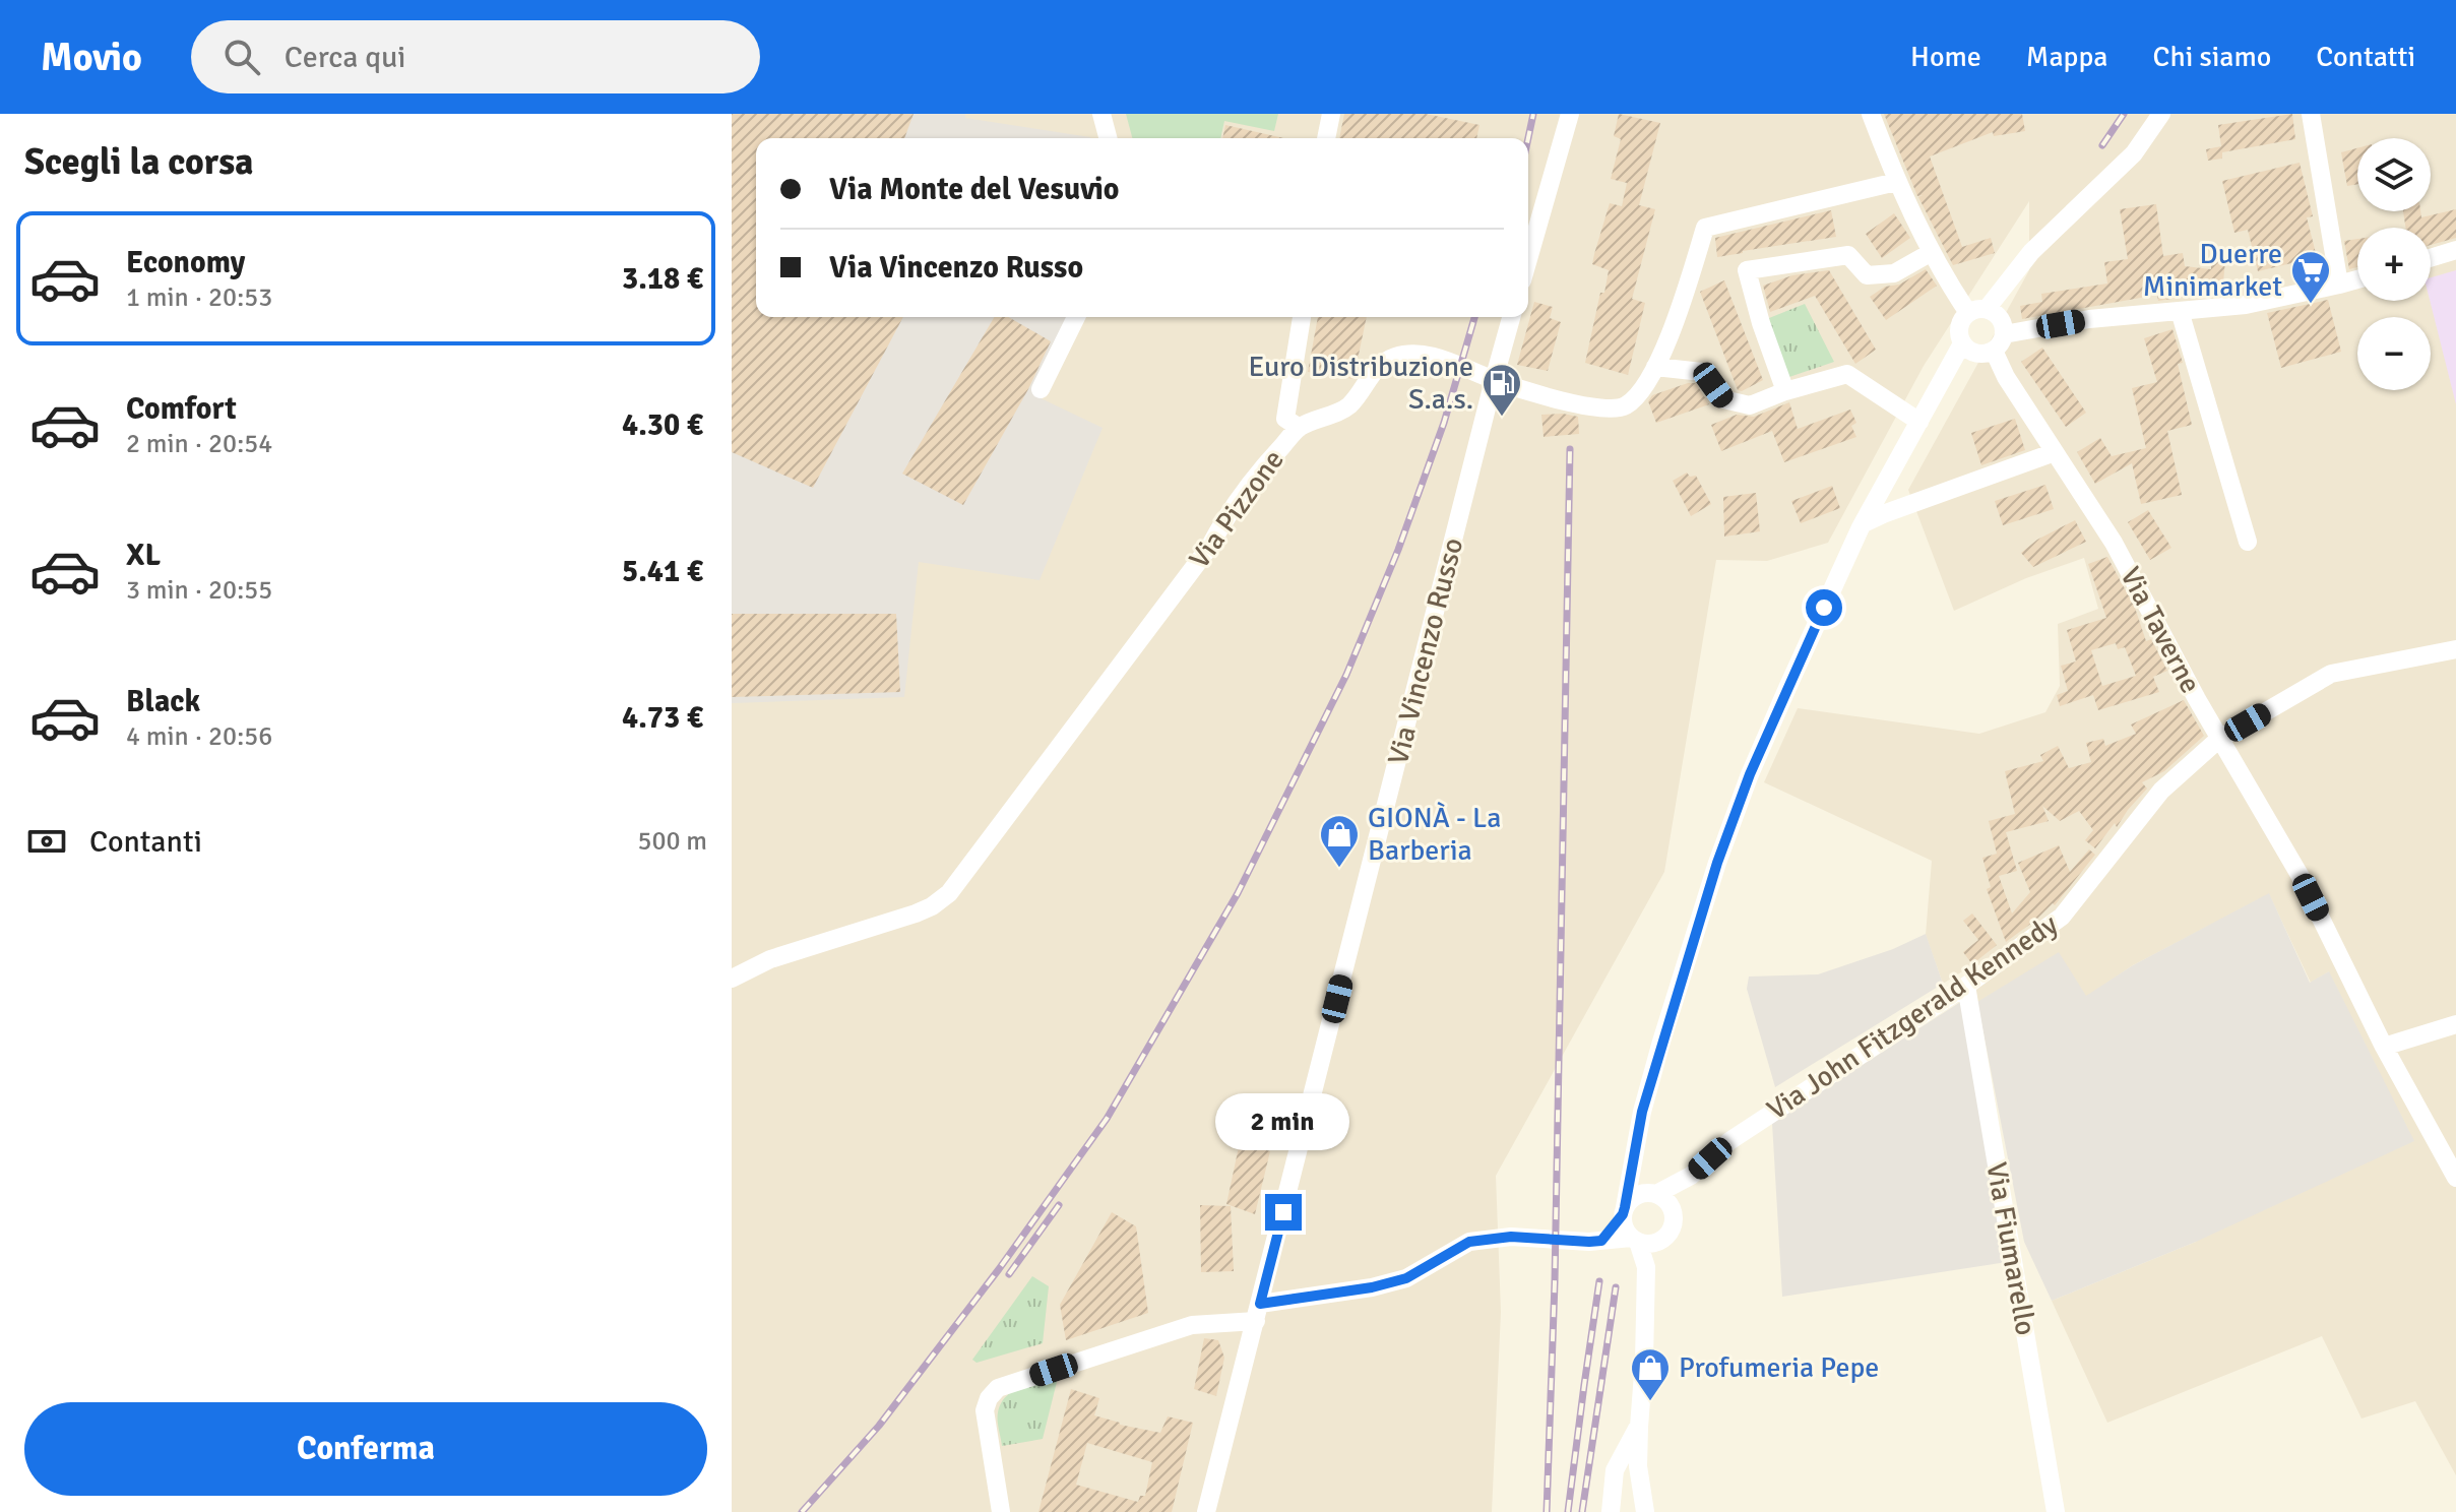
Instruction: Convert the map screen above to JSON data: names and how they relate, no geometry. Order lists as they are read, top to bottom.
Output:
{
  "streets": {
    "street": [
      "Via Pizzone",
      "Via Taverne",
      "Via Vincenzo Russo",
      "Via John Fitzgerald Kennedy",
      "Via Fiumarello"
    ]
  },
  "crossings": [
    ["Via Pizzone", "Via Vincenzo Russo"],
    ["Via Taverne", "Via John Fitzgerald Kennedy"],
    ["Via John Fitzgerald Kennedy", "Via Fiumarello"]
  ],
  "places": {
    "supermarket": ["Duerre Minimarket"],
    "fuel station": ["Euro Distribuzione S.a.s."],
    "shop": ["GIONÀ - La Barberia", "Profumeria Pepe"]
  },
  "page": {
    "header": "Movio",
    "search": "Cerca qui",
    "nav": [
      "Home",
      "Mappa",
      "Chi siamo",
      "Contatti"
    ],
    "heading": "Scegli la corsa",
    "map_buttons": ["+", "−"],
    "banner": ["Via Monte del Vesuvio", "Via Vincenzo Russo"],
    "list": [
      {
        "name": "Economy",
        "note": "1 min · 20:53",
        "value": "3.18 €"
      },
      {
        "name": "Comfort",
        "note": "2 min · 20:54",
        "value": "4.30 €"
      },
      {
        "name": "XL",
        "note": "3 min · 20:55",
        "value": "5.41 €"
      },
      {
        "name": "Black",
        "note": "4 min · 20:56",
        "value": "4.73 €"
      }
    ],
    "pay": ["Contanti", "500 m"],
    "bubble": "2 min",
    "buttons": "Conferma"
  }
}
